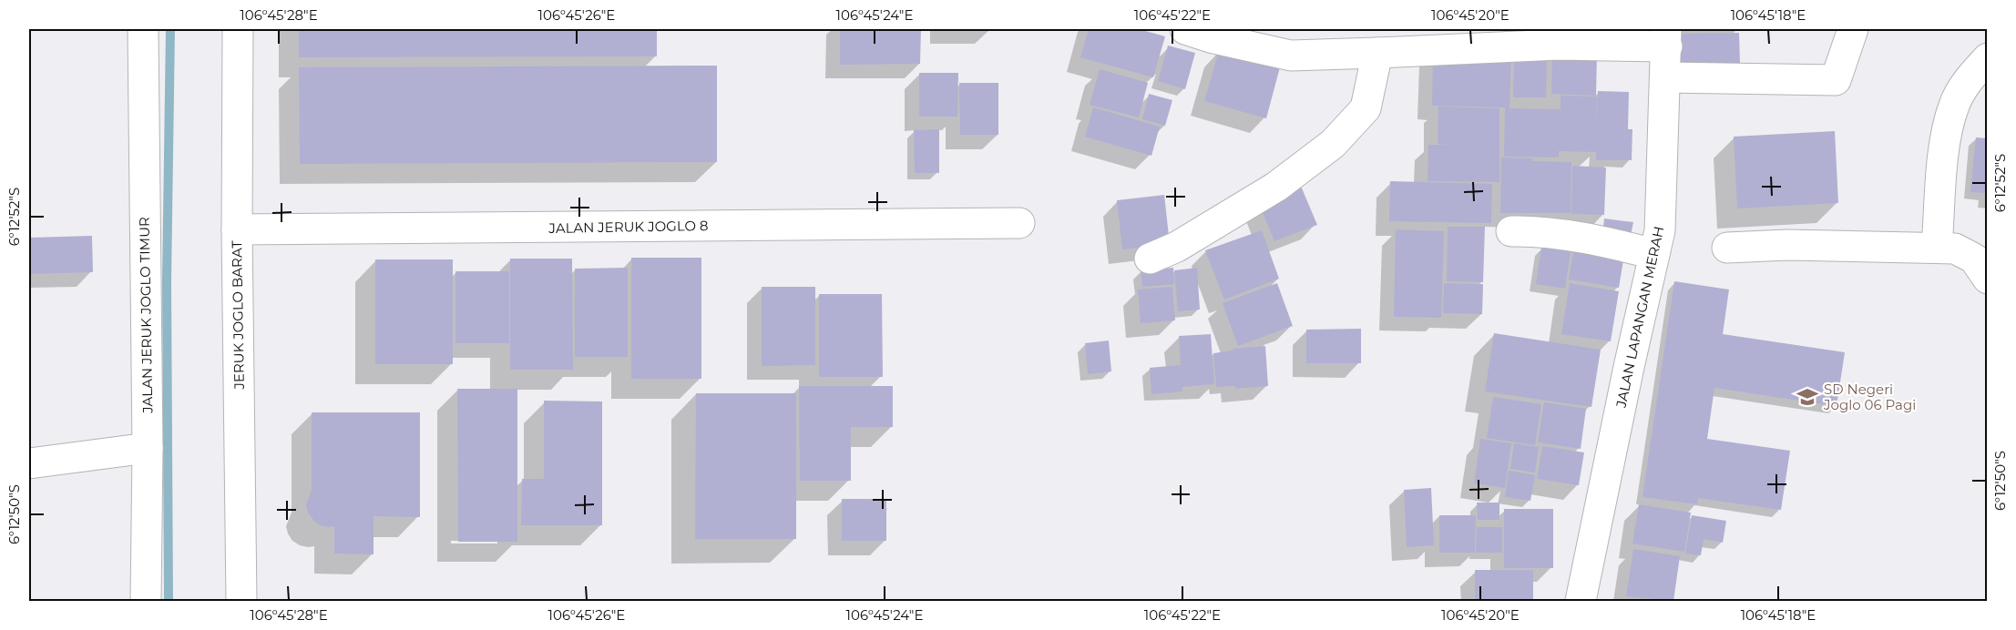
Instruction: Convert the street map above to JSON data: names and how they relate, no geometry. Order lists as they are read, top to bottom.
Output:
{
  "streets": {
    "street": [
      "JALAN JERUK JOGLO 8",
      "JALAN JERUK JOGLO TIMUR",
      "JERUK JOGLO BARAT",
      "JALAN LAPANGAN MERAH"
    ]
  },
  "crossings": [
    ["JALAN JERUK JOGLO 8", "JERUK JOGLO BARAT"]
  ],
  "places": {
    "school or university": ["SD Negeri Joglo 06 Pagi"]
  },
  "coordinates": [
    "106°45'28\"E",
    "106°45'26\"E",
    "106°45'24\"E",
    "106°45'22\"E",
    "106°45'20\"E",
    "106°45'18\"E",
    "6°12'52\"S",
    "6°12'50\"S"
  ]
}
